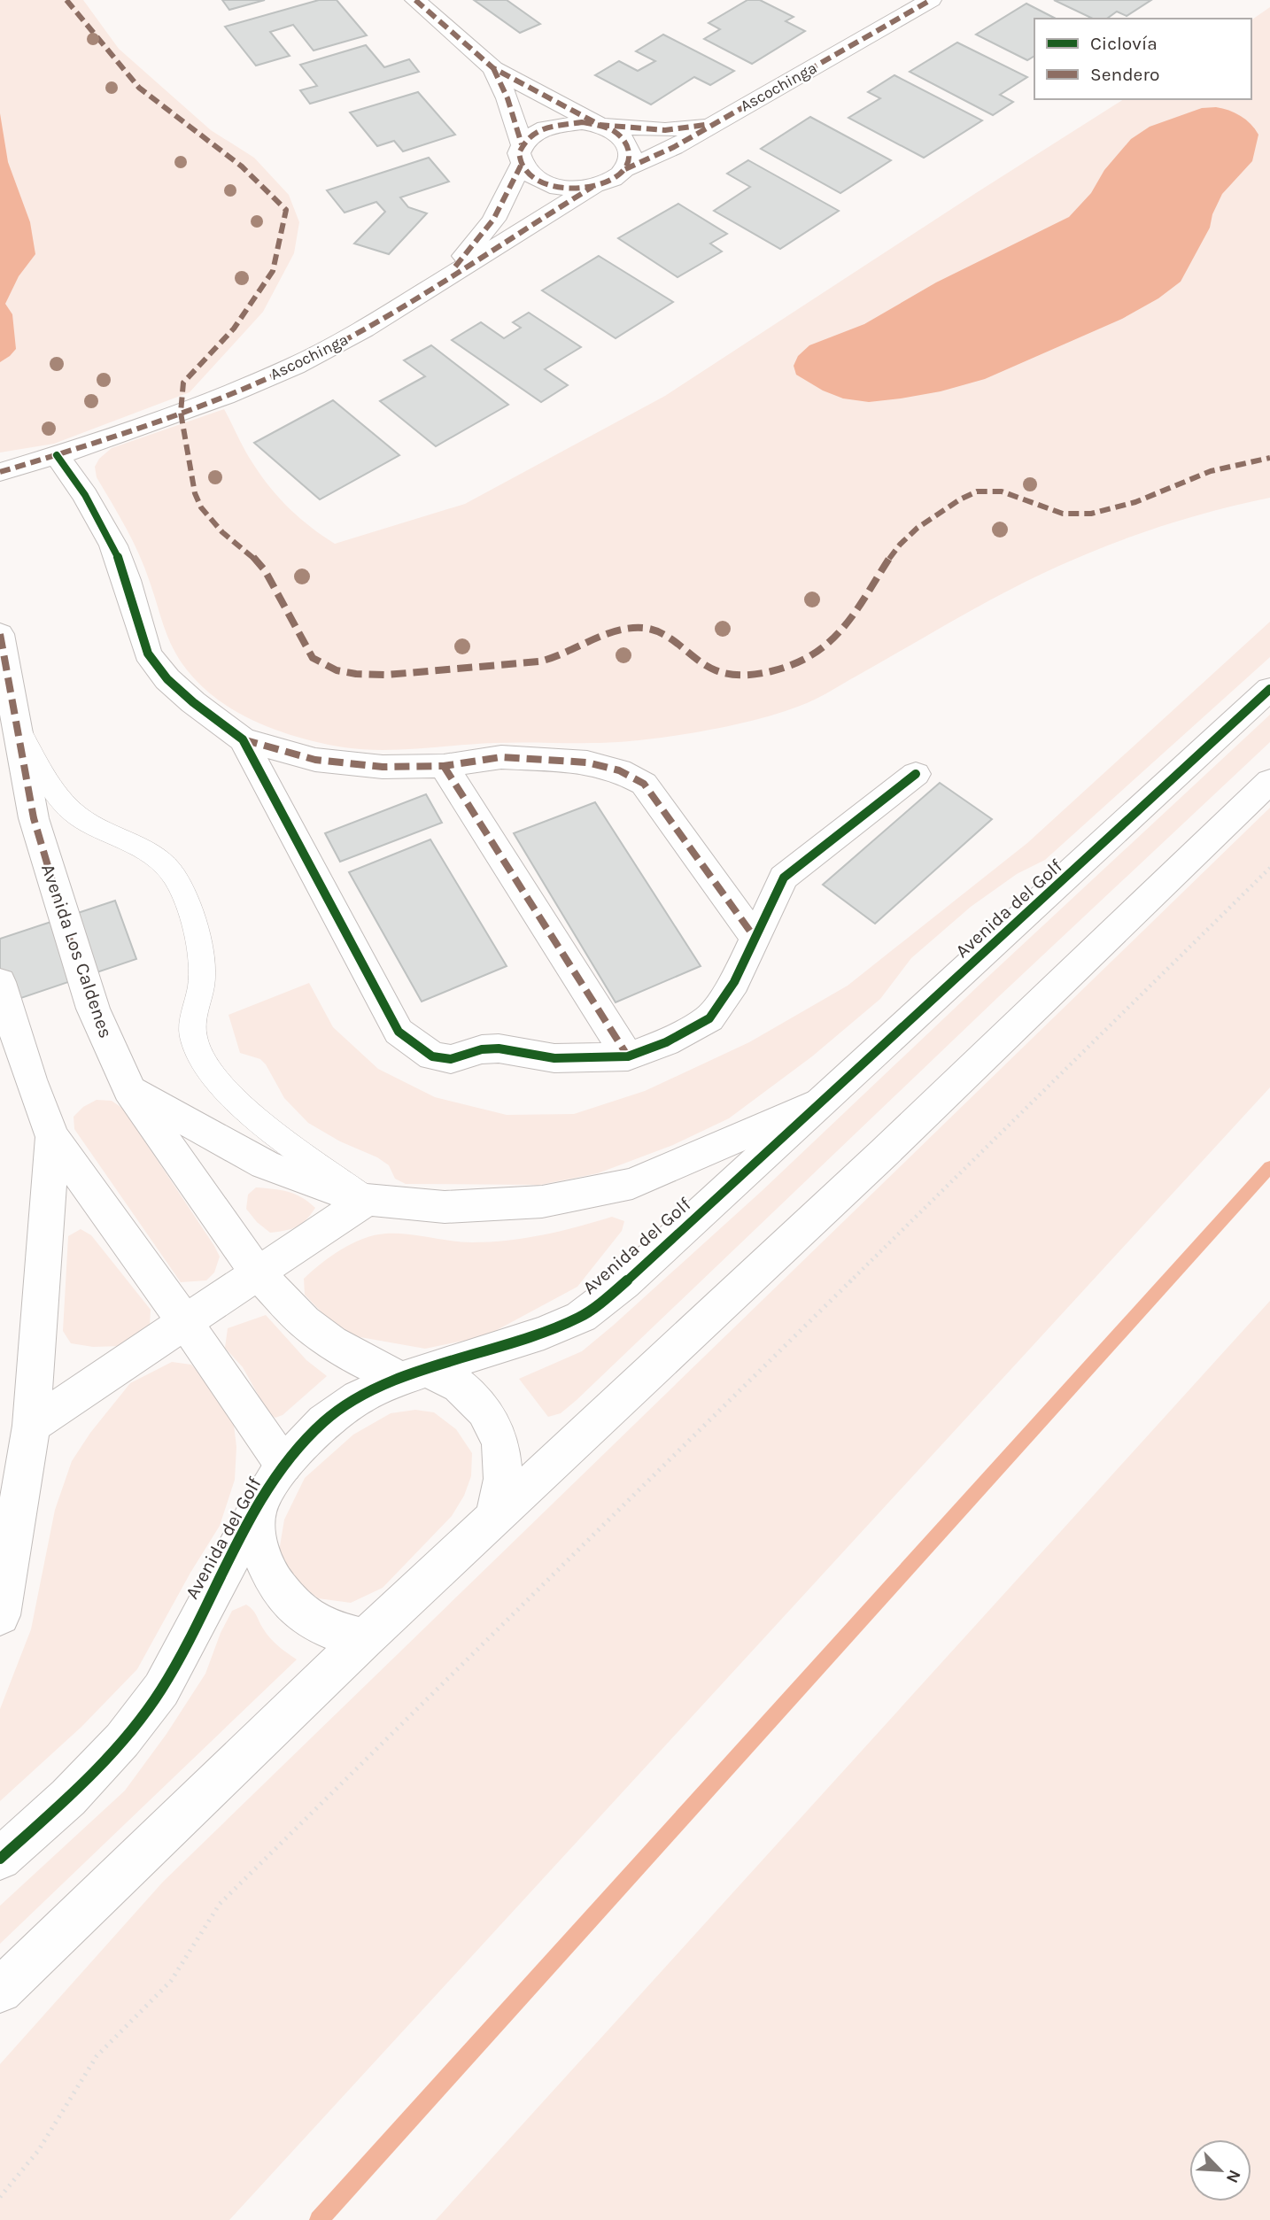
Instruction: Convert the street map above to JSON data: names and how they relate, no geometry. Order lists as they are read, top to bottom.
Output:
{
  "streets": {
    "street": ["Ascochinga", "Avenida del Golf", "Avenida Los Caldenes"]
  },
  "crossings": [
    ["Avenida del Golf", "Avenida Los Caldenes"]
  ],
  "legend": ["Ciclovía", "Sendero"],
  "north": "bottom right"
}
